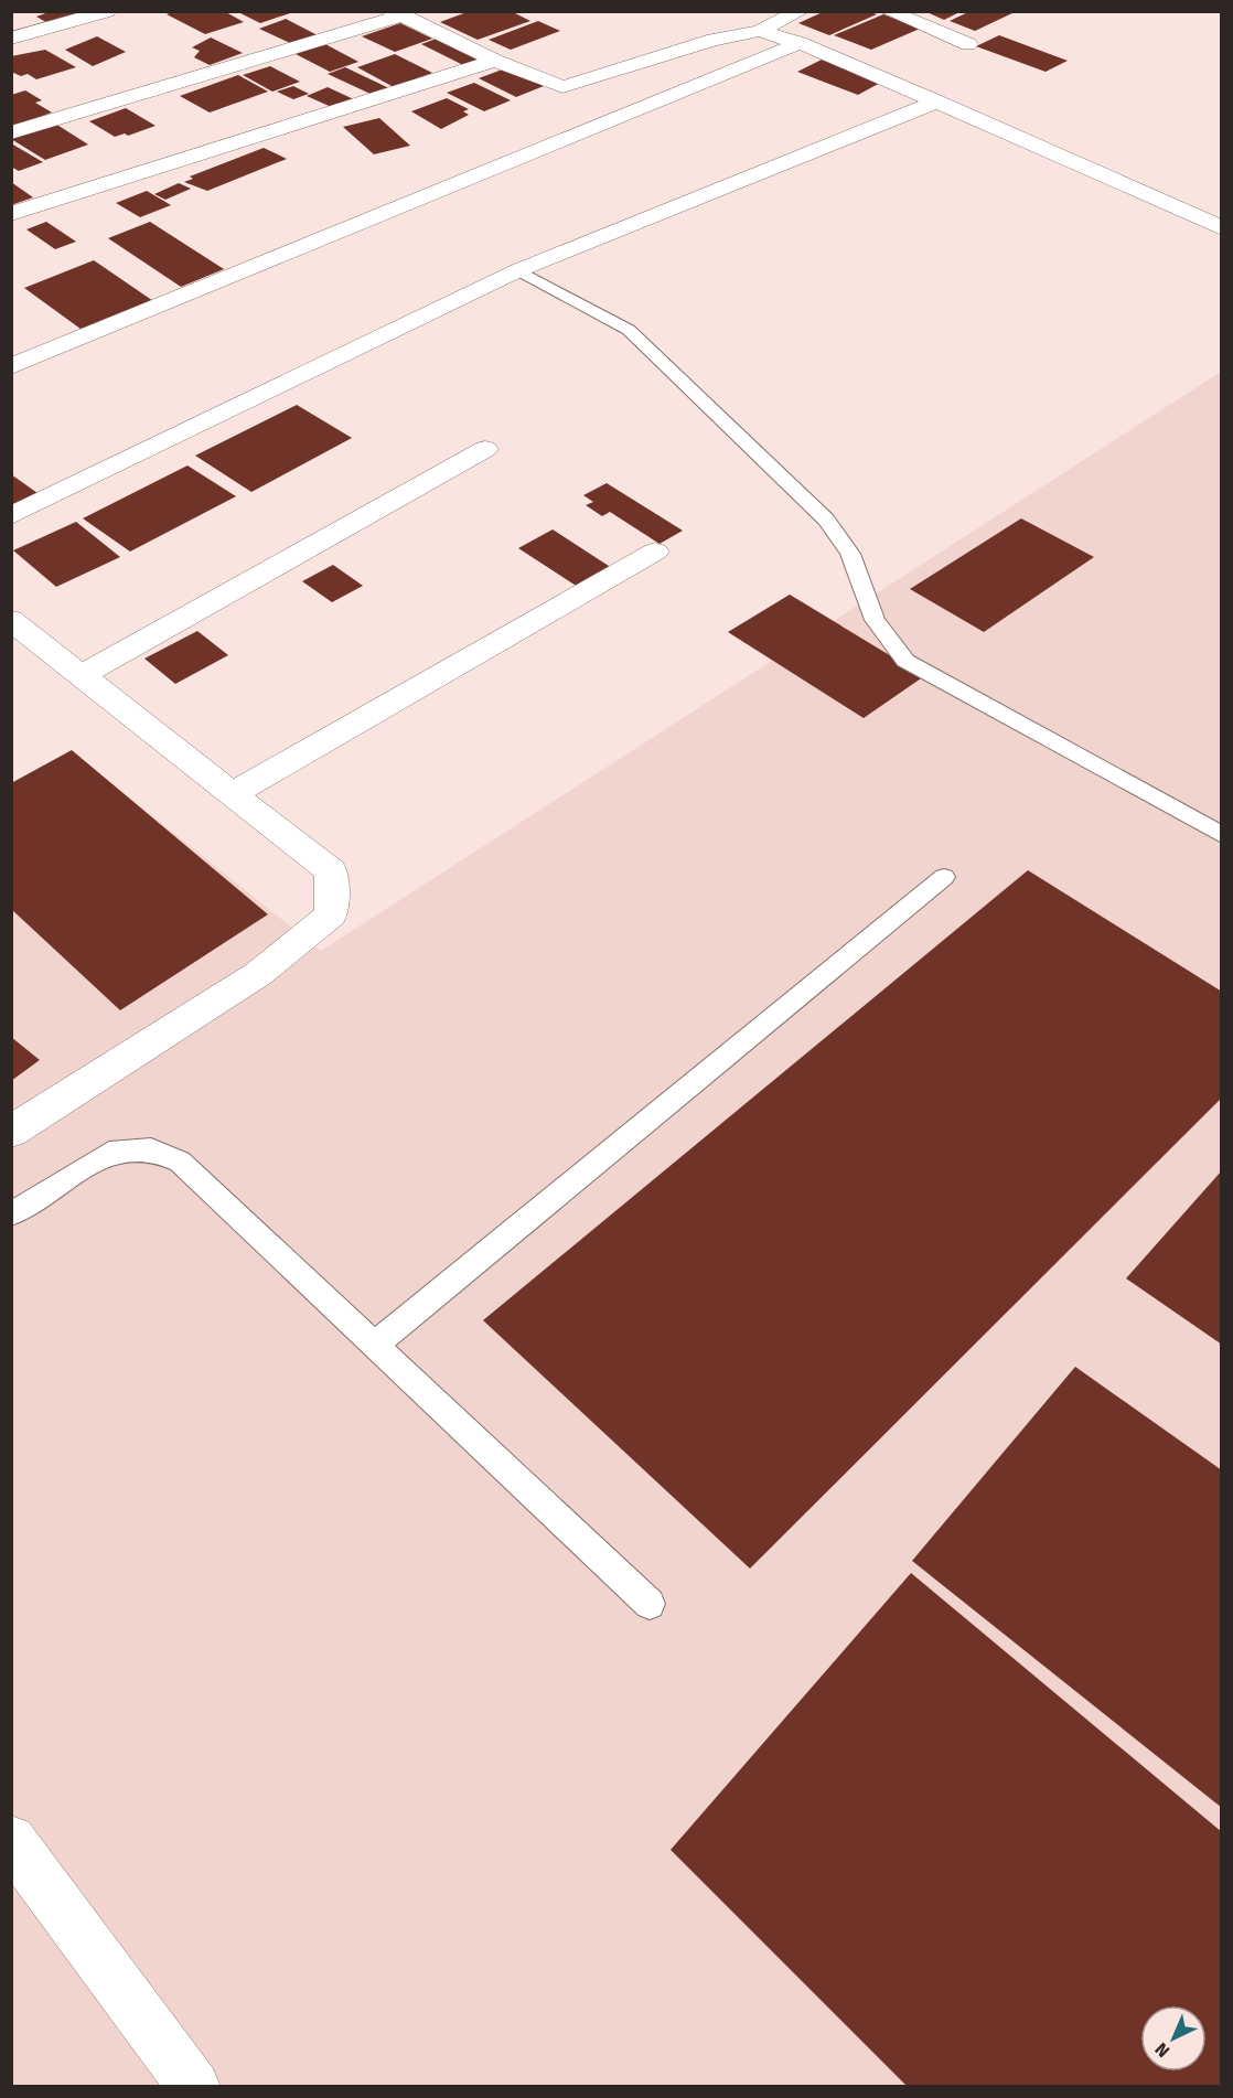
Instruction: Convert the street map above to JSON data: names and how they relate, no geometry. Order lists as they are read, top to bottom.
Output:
{
  "north": "bottom left"
}
